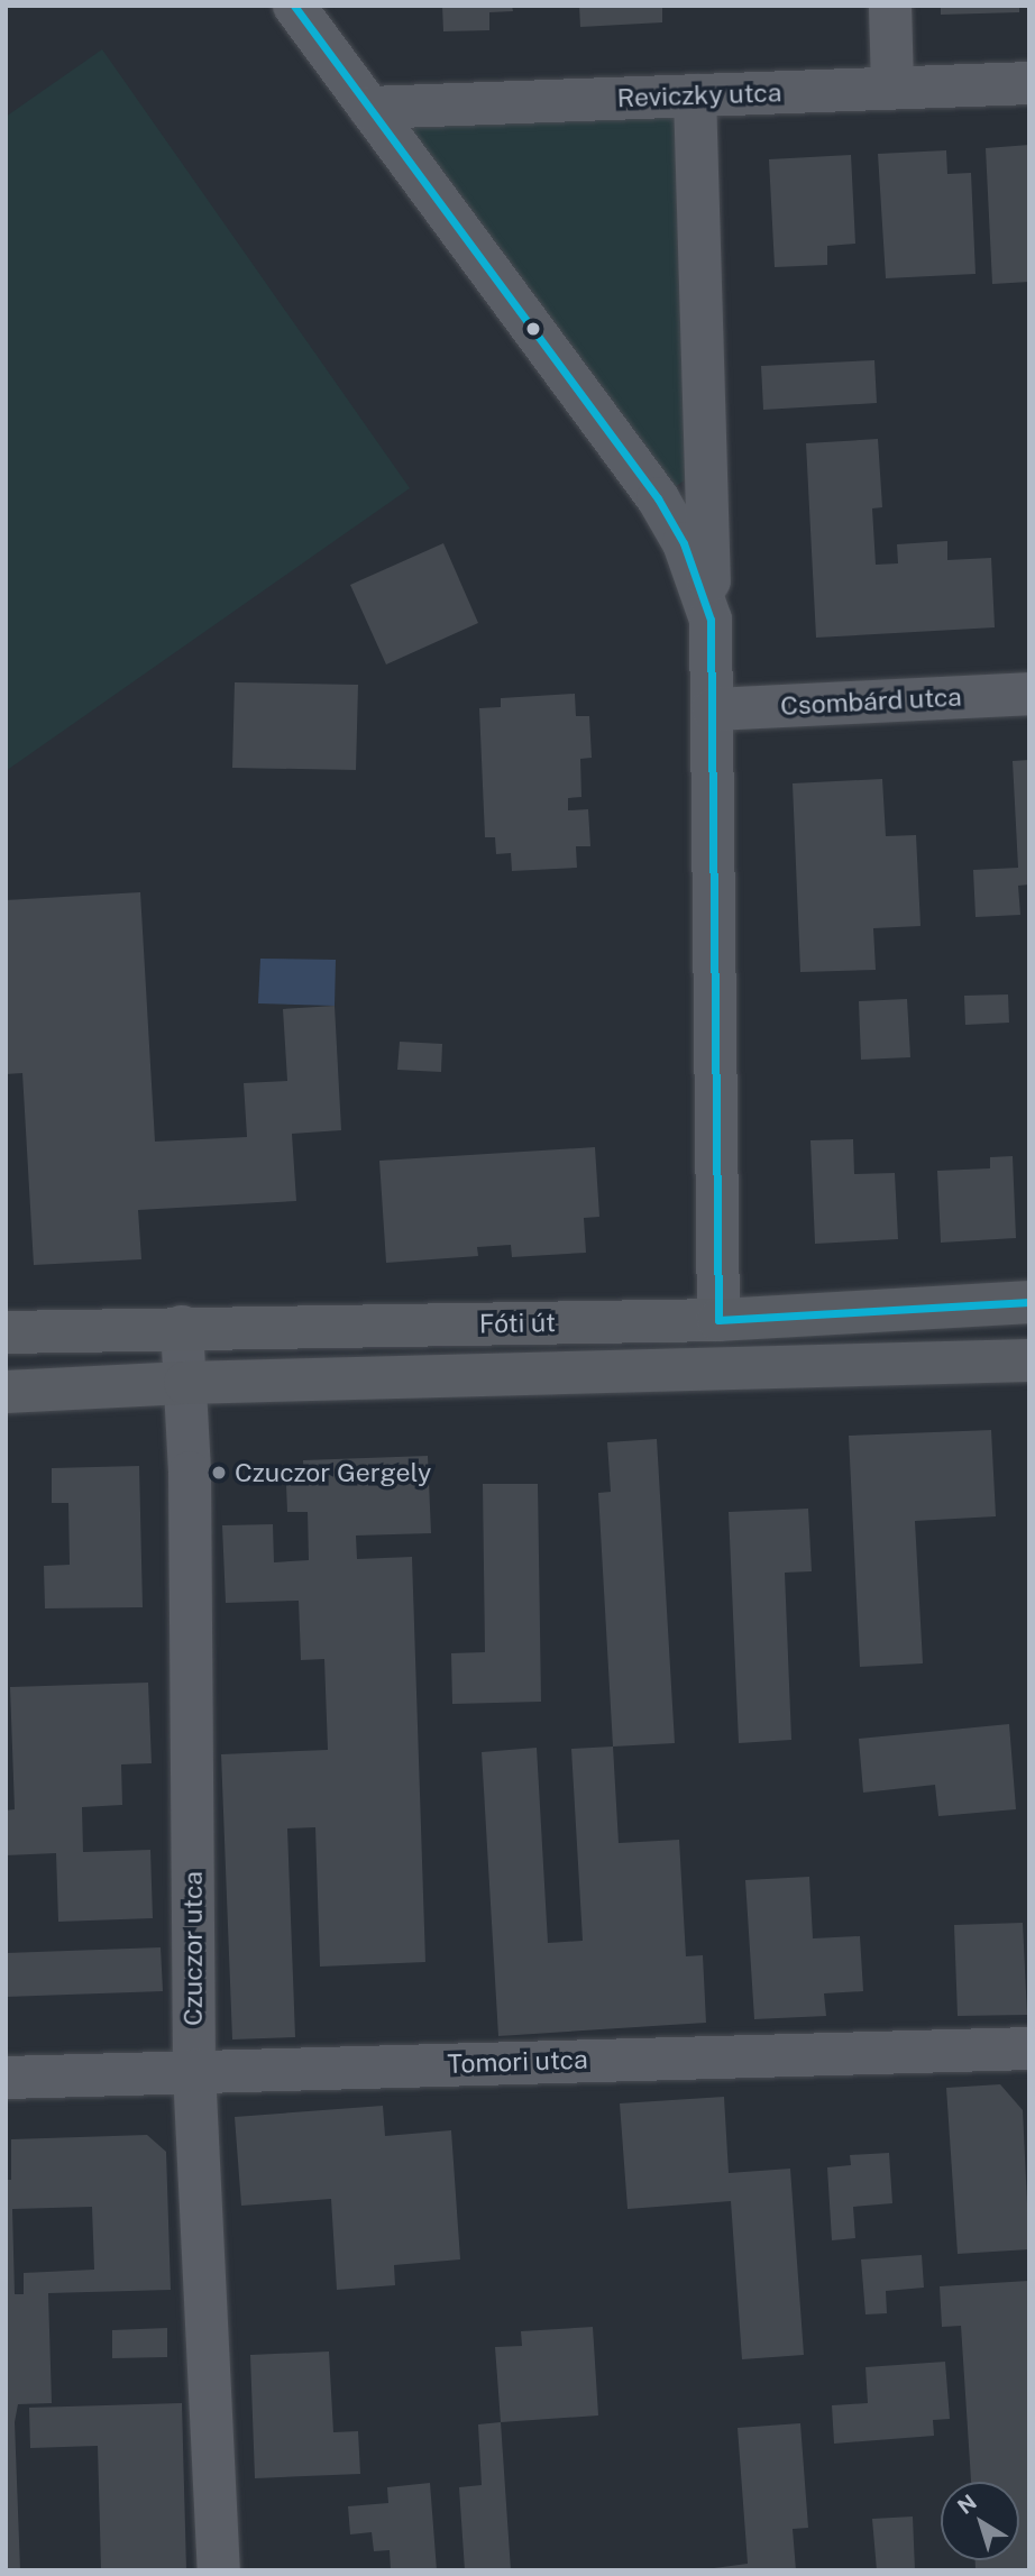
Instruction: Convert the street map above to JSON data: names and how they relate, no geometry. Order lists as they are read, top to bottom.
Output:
{
  "streets": {
    "street": [
      "Reviczky utca",
      "Csombárd utca",
      "Fóti út",
      "Czuczor utca",
      "Tomori utca"
    ]
  },
  "crossings": [
    ["Fóti út", "Czuczor utca"],
    ["Czuczor utca", "Tomori utca"]
  ],
  "places": ["Czuczor Gergely"],
  "north": "top left"
}
